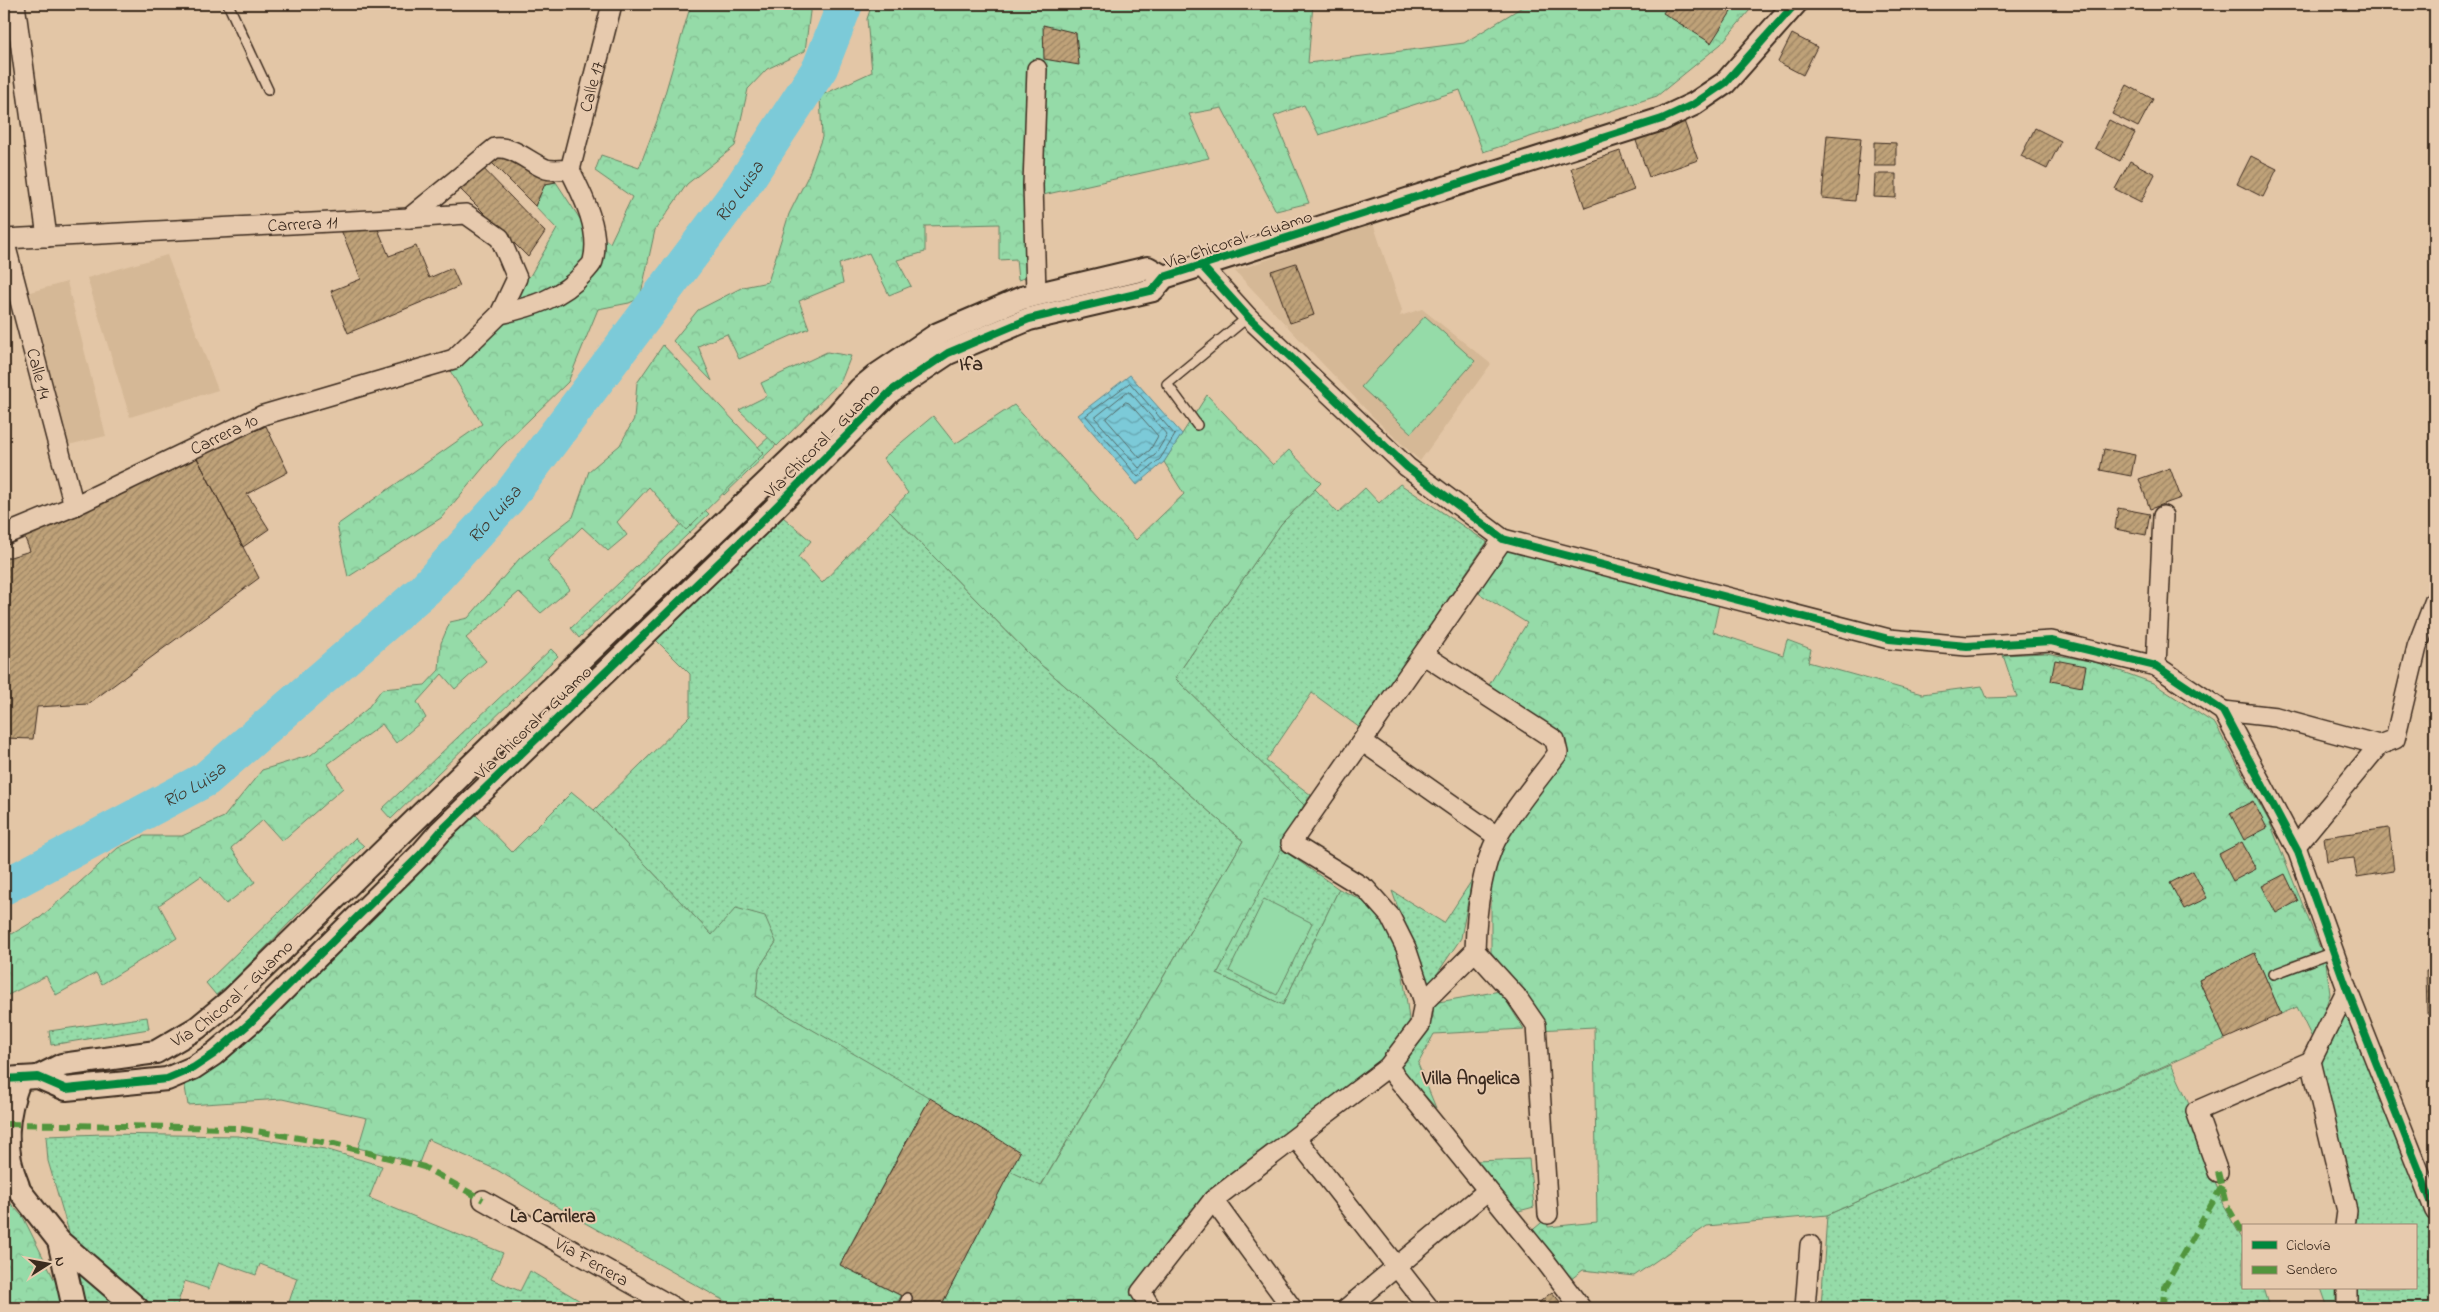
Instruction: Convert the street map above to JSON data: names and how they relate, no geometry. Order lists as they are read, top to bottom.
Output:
{
  "streets": {
    "street": [
      "Calle 17",
      "Carrera 11",
      "Vía Chicoral - Guamo",
      "Calle 14",
      "Carrera 10",
      "Vía Ferrera"
    ]
  },
  "crossings": [
    ["Carrera 11", "Calle 14"],
    ["Carrera 11", "Carrera 10"],
    ["Calle 14", "Carrera 10"]
  ],
  "districts": ["Ifa", "Villa Angelica", "La Carrilera"],
  "water": ["Río Luisa"],
  "legend": ["Ciclovía", "Sendero"],
  "north": "right"
}
